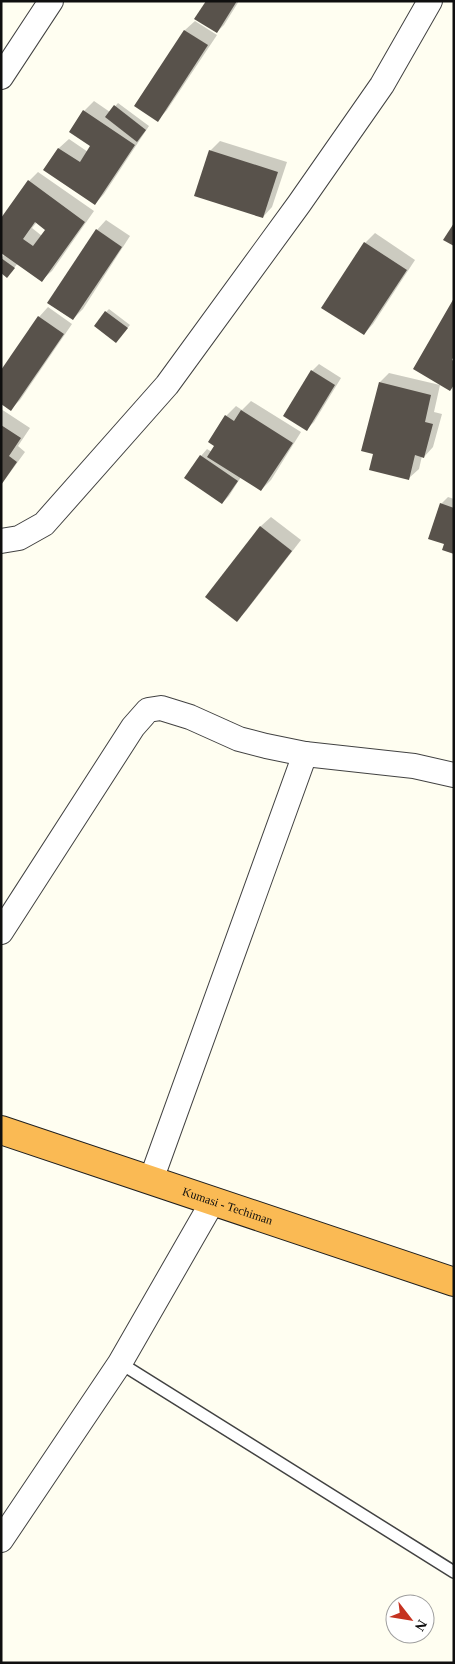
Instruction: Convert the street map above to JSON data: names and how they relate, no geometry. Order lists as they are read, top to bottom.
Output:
{
  "streets": {
    "highway": ["Kumasi - Techiman"]
  },
  "north": "bottom right"
}
